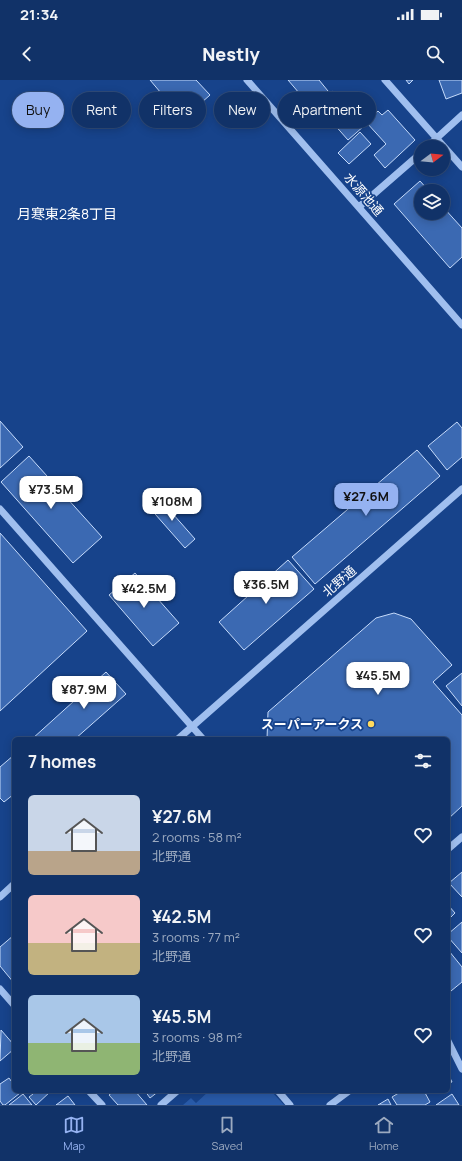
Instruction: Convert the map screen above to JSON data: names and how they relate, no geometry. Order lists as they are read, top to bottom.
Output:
{
  "streets": {
    "street": ["水源池通", "北野通"]
  },
  "districts": ["月寒東2条8丁目"],
  "places": ["スーパーアークス"],
  "north": "right",
  "page": {
    "status": "21:34",
    "header": "Nestly",
    "chip": [
      "Buy",
      "Rent",
      "Filters",
      "New",
      "Apartment"
    ],
    "price": [
      "¥73.5M",
      "¥27.6M",
      "¥108M",
      "¥36.5M",
      "¥42.5M",
      "¥45.5M",
      "¥87.9M"
    ],
    "heading": "7 homes",
    "list": [
      {
        "name": "¥27.6M",
        "note": "2 rooms · 58 m² · 北野通"
      },
      {
        "name": "¥42.5M",
        "note": "3 rooms · 77 m² · 北野通"
      },
      {
        "name": "¥45.5M",
        "note": "3 rooms · 98 m² · 北野通"
      }
    ],
    "tabs": ["Map", "Saved", "Home"]
  }
}
